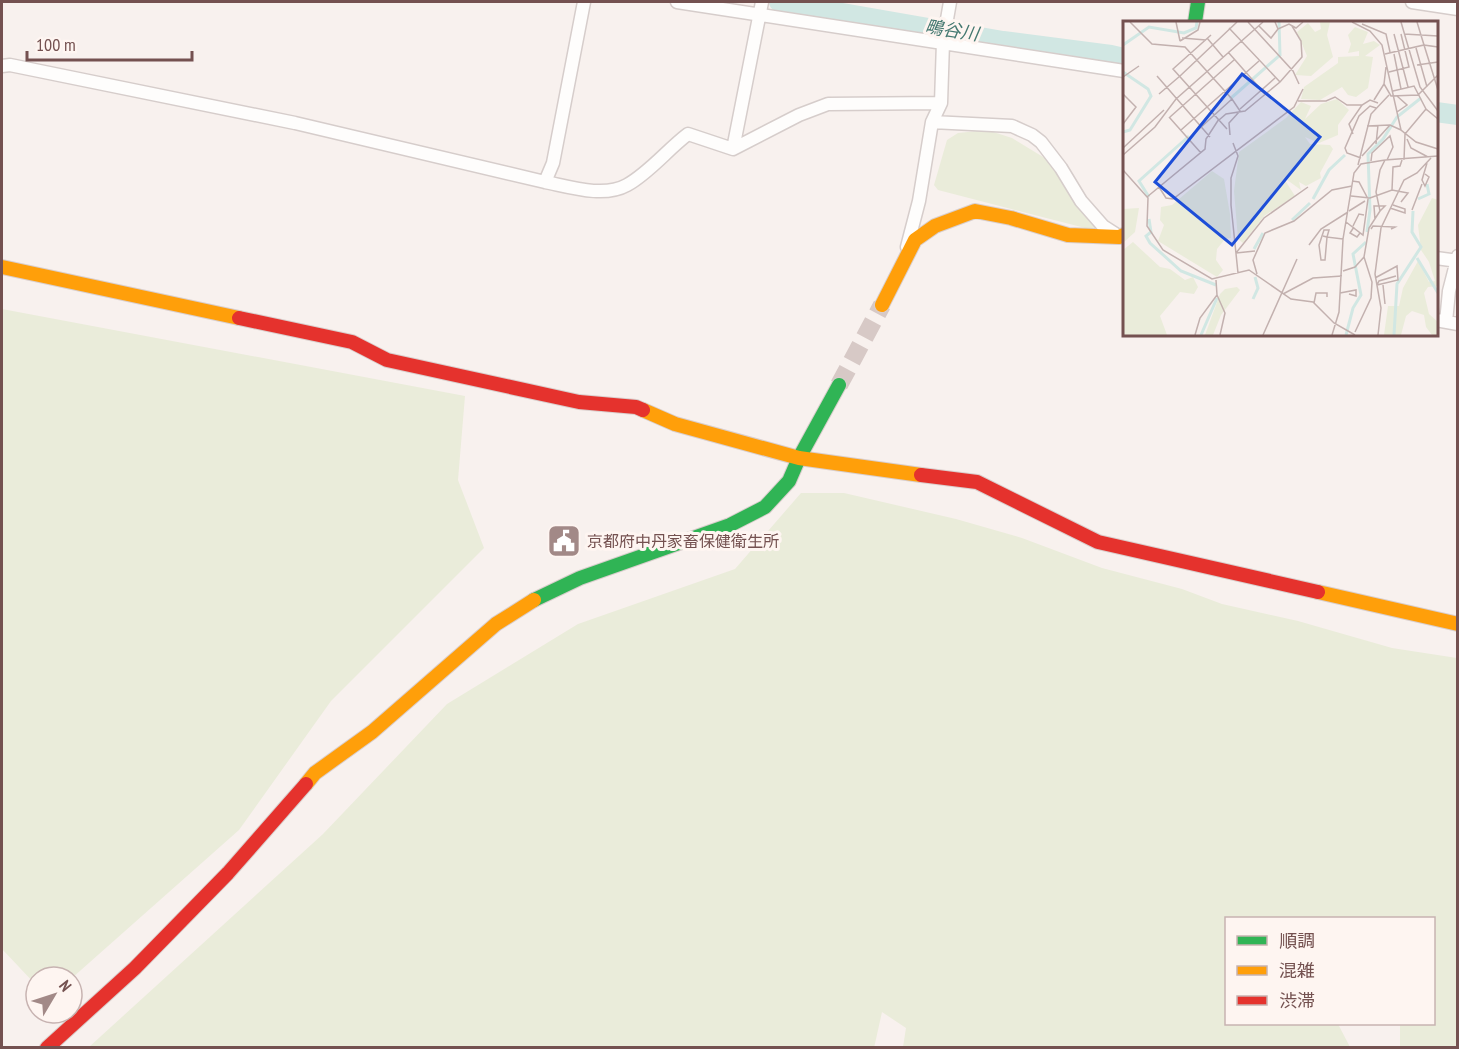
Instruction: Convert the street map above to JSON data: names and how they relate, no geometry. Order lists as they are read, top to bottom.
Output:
{
  "water": ["鴫谷川"],
  "places": {
    "public building": ["京都府中丹家畜保健衛生所"]
  },
  "legend": ["順調", "混雑", "渋滞"],
  "scale_bar": "100 m",
  "north": "top right"
}
